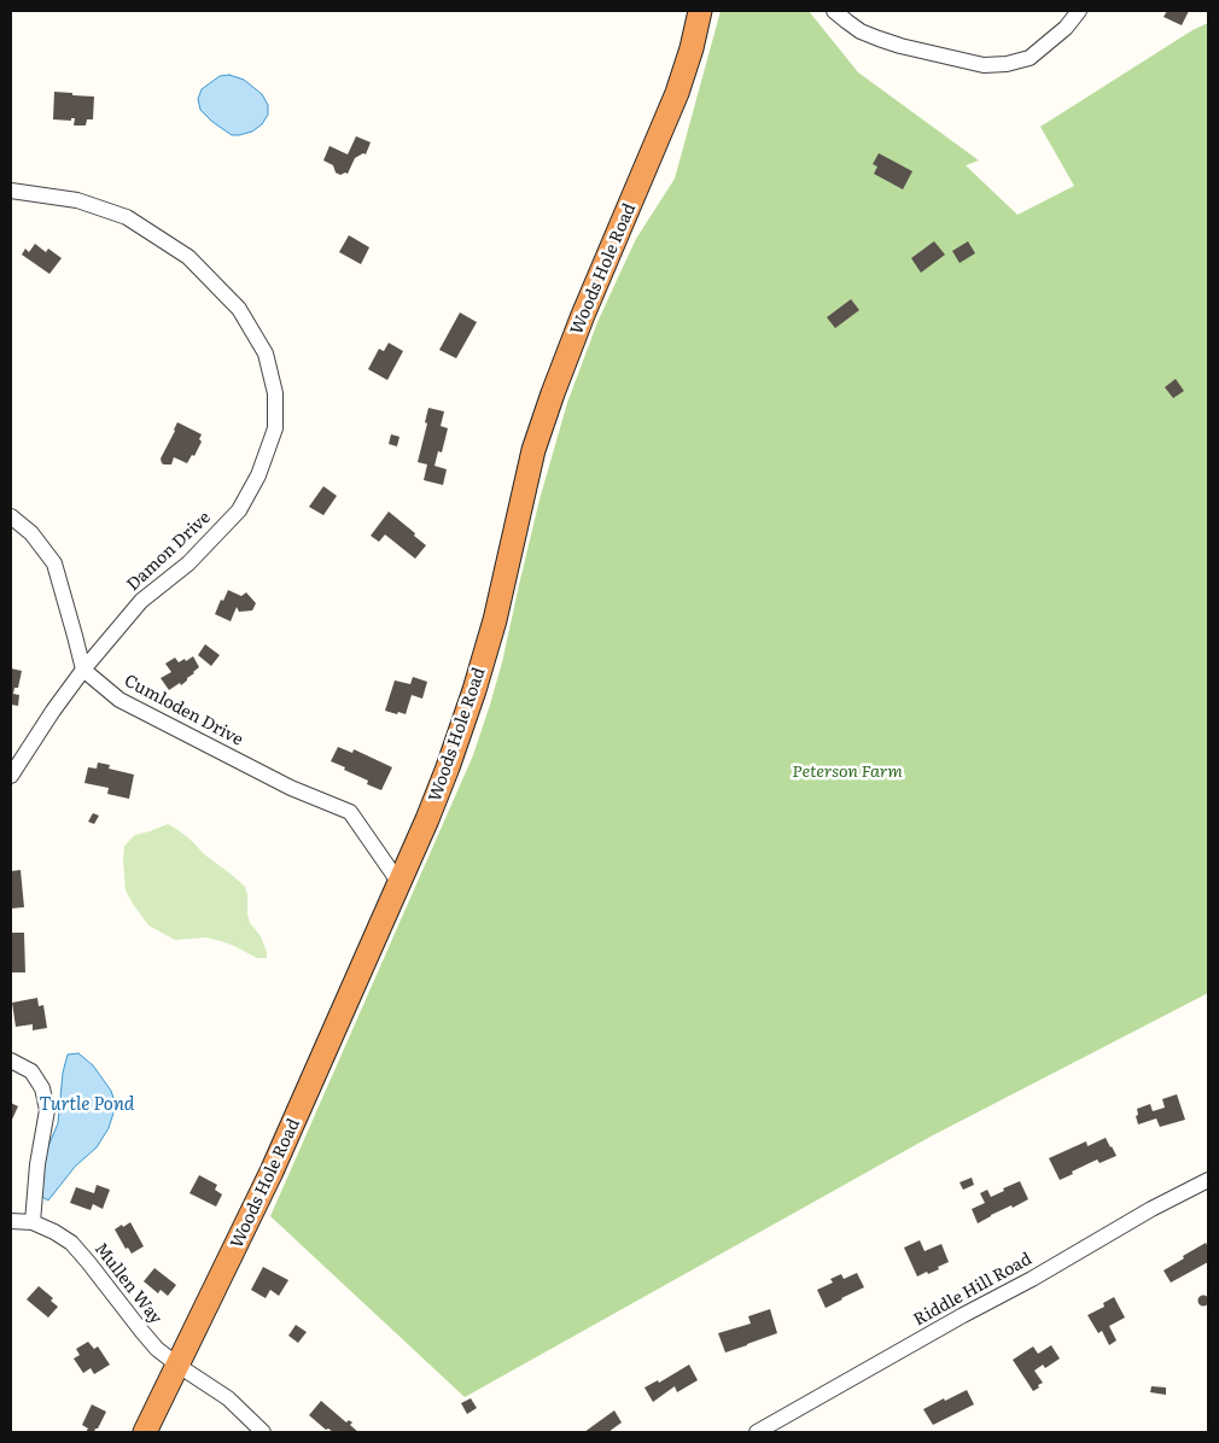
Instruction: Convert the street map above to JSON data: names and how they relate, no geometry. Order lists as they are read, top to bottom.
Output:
{
  "streets": {
    "highway": ["Woods Hole Road"],
    "street": [
      "Damon Drive",
      "Cumloden Drive",
      "Mullen Way",
      "Riddle Hill Road"
    ]
  },
  "crossings": [
    ["Woods Hole Road", "Cumloden Drive"],
    ["Woods Hole Road", "Mullen Way"],
    ["Damon Drive", "Cumloden Drive"]
  ],
  "water": ["Turtle Pond"],
  "parks": ["Peterson Farm"]
}
